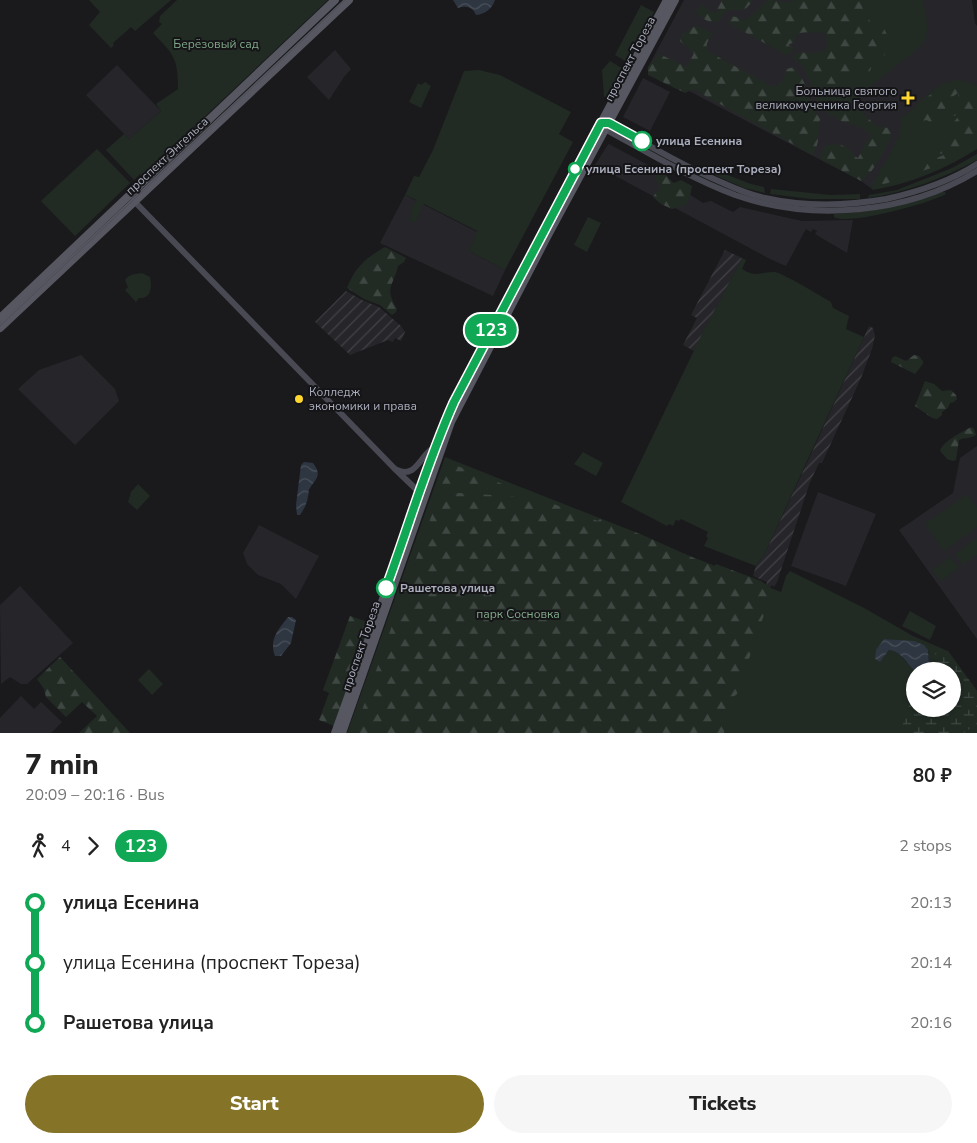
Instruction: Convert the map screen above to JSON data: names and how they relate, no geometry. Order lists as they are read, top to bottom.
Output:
{
  "streets": {
    "main road": ["проспект Тореза", "проспект Энгельса"]
  },
  "parks": ["Берёзовый сад", "парк Сосновка"],
  "places": {
    "health": ["Больница святого великомученика Георгия"],
    "other": [
      "улица Есенина",
      "улица Есенина (проспект Тореза)",
      "Колледж экономики и права",
      "Рашетова улица"
    ]
  },
  "lines": ["bus line 123"],
  "page": {
    "on_map": "123",
    "heading": ["7 min", "20:09 – 20:16 · Bus", "80 ₽"],
    "legs": ["4", "123", "2 stops"],
    "list": [
      {
        "name": "улица Есенина",
        "value": "20:13"
      },
      {
        "name": "улица Есенина (проспект Тореза)",
        "value": "20:14"
      },
      {
        "name": "Рашетова улица",
        "value": "20:16"
      }
    ],
    "buttons": ["Start", "Tickets"]
  }
}
